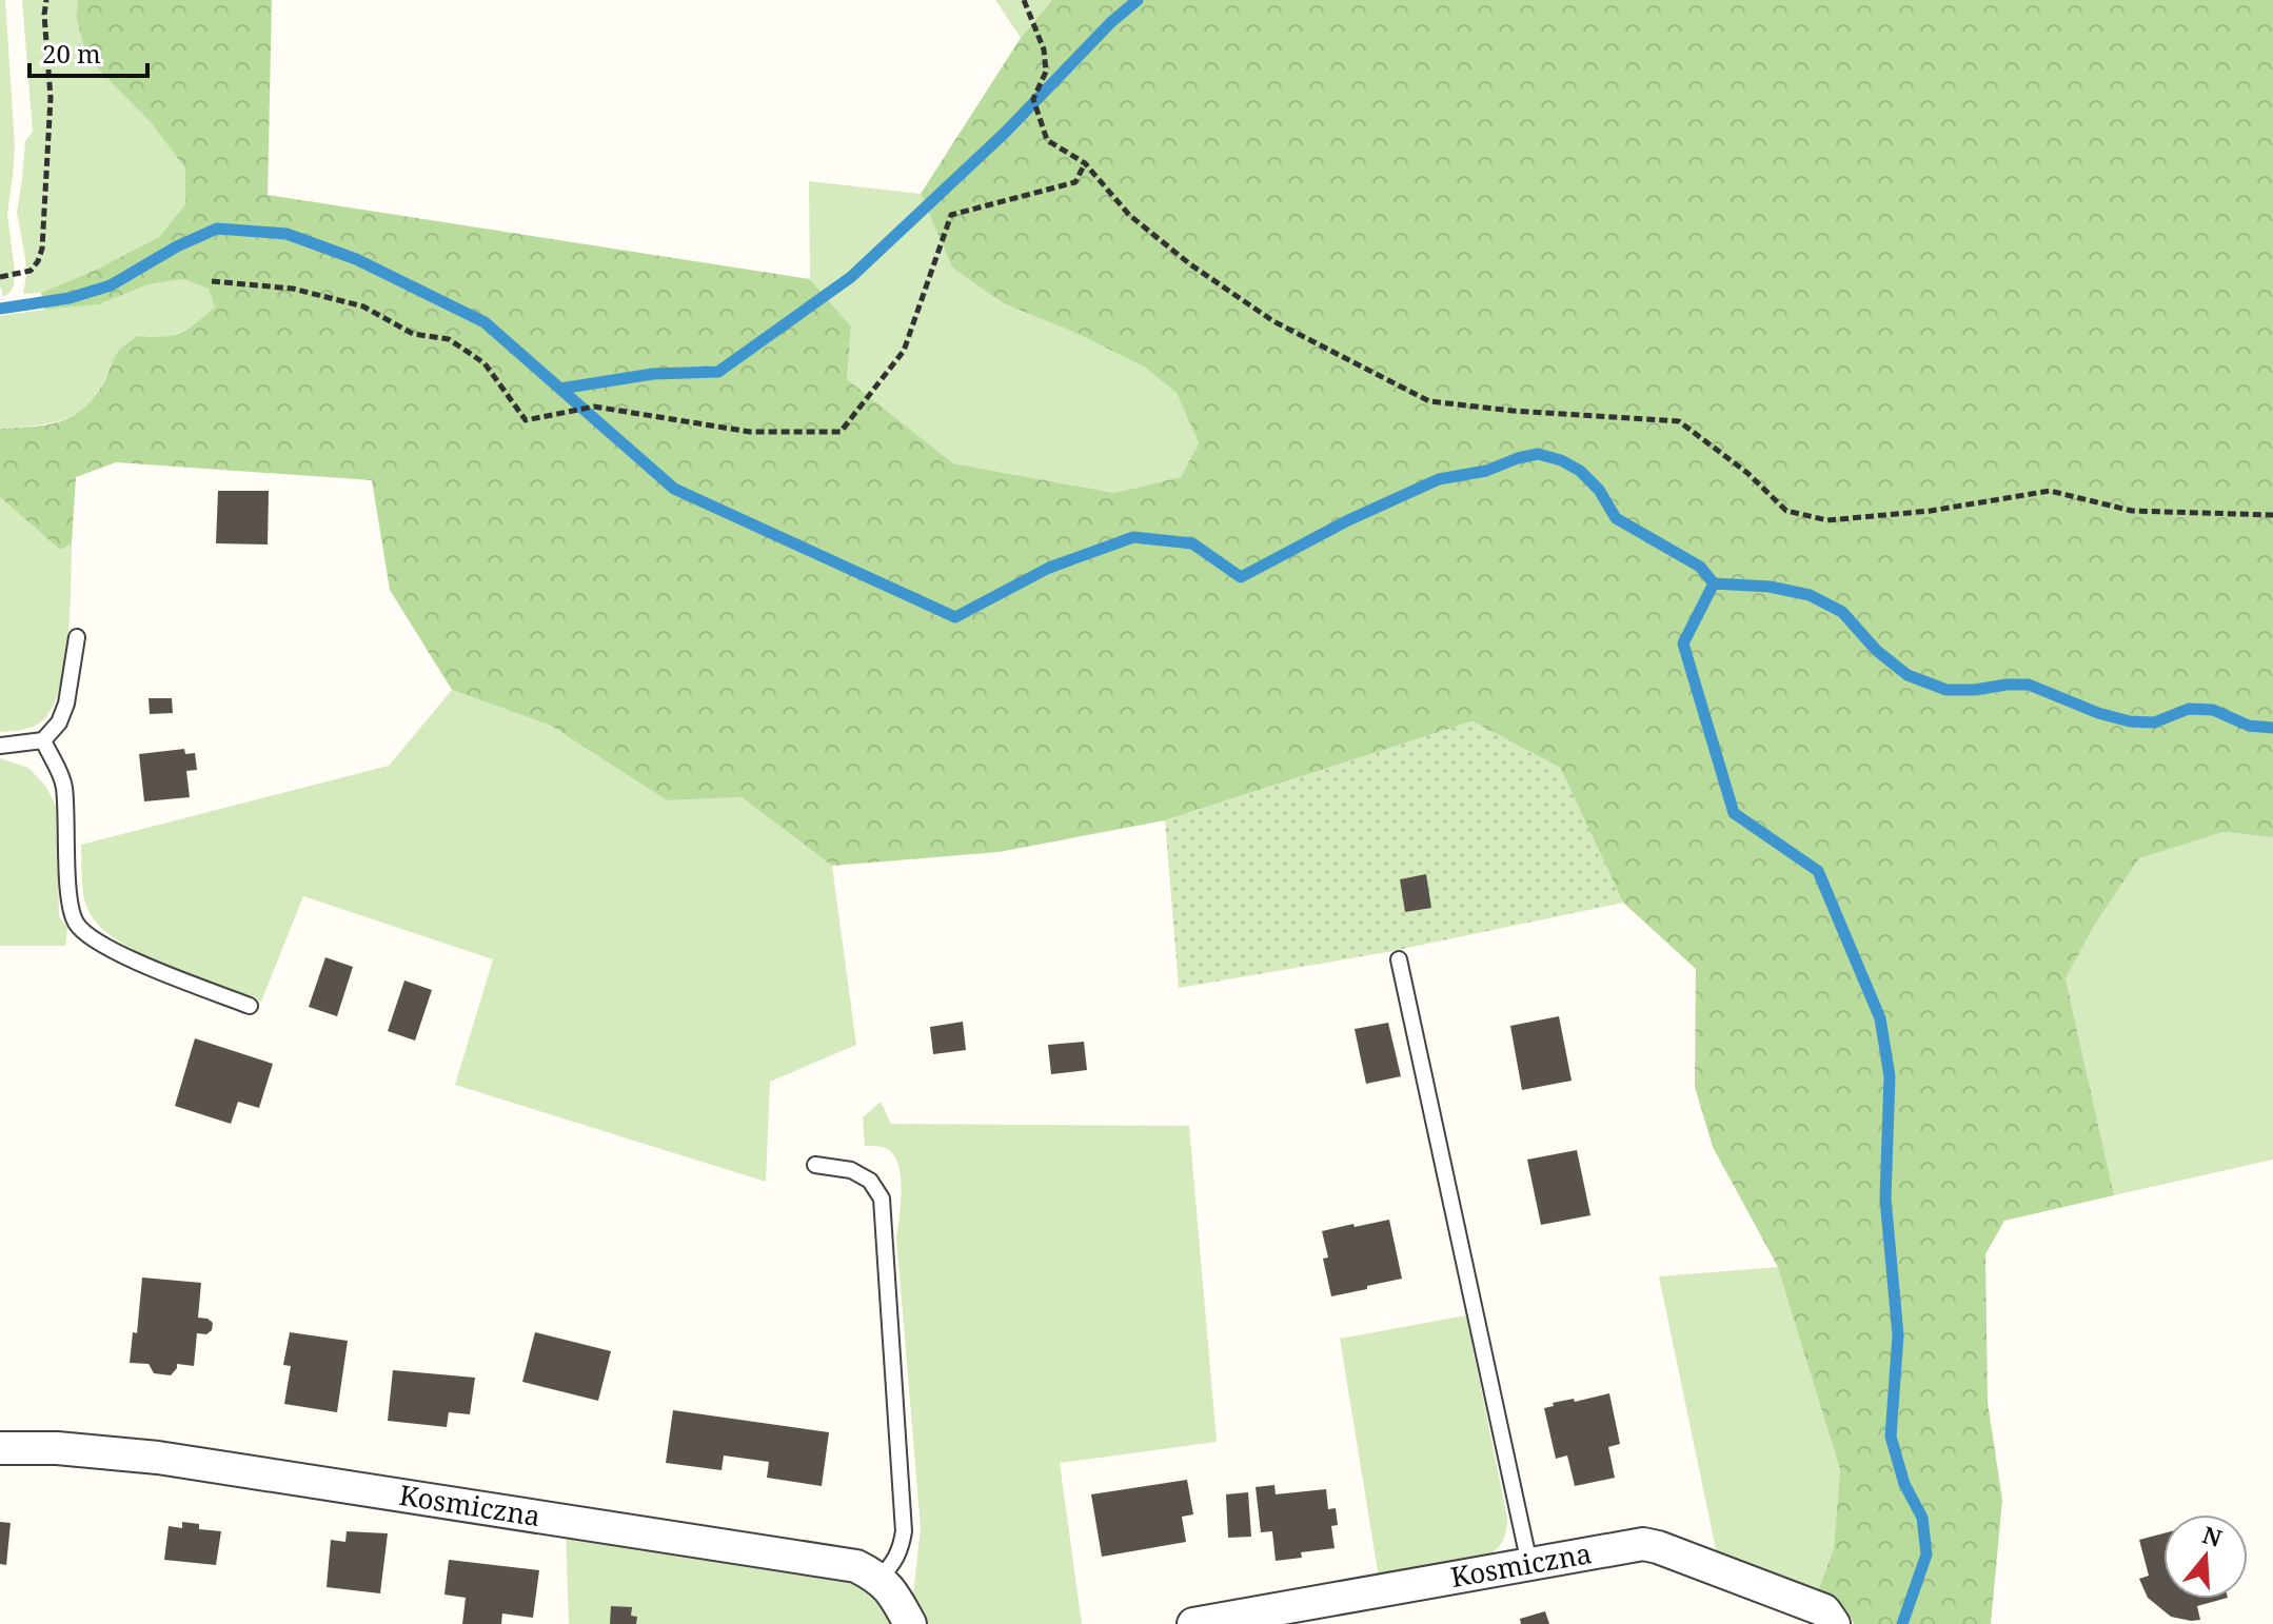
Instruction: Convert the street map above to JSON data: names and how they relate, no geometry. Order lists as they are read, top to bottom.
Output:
{
  "streets": {
    "street": ["Kosmiczna"]
  },
  "scale_bar": "20 m",
  "north": "top"
}
